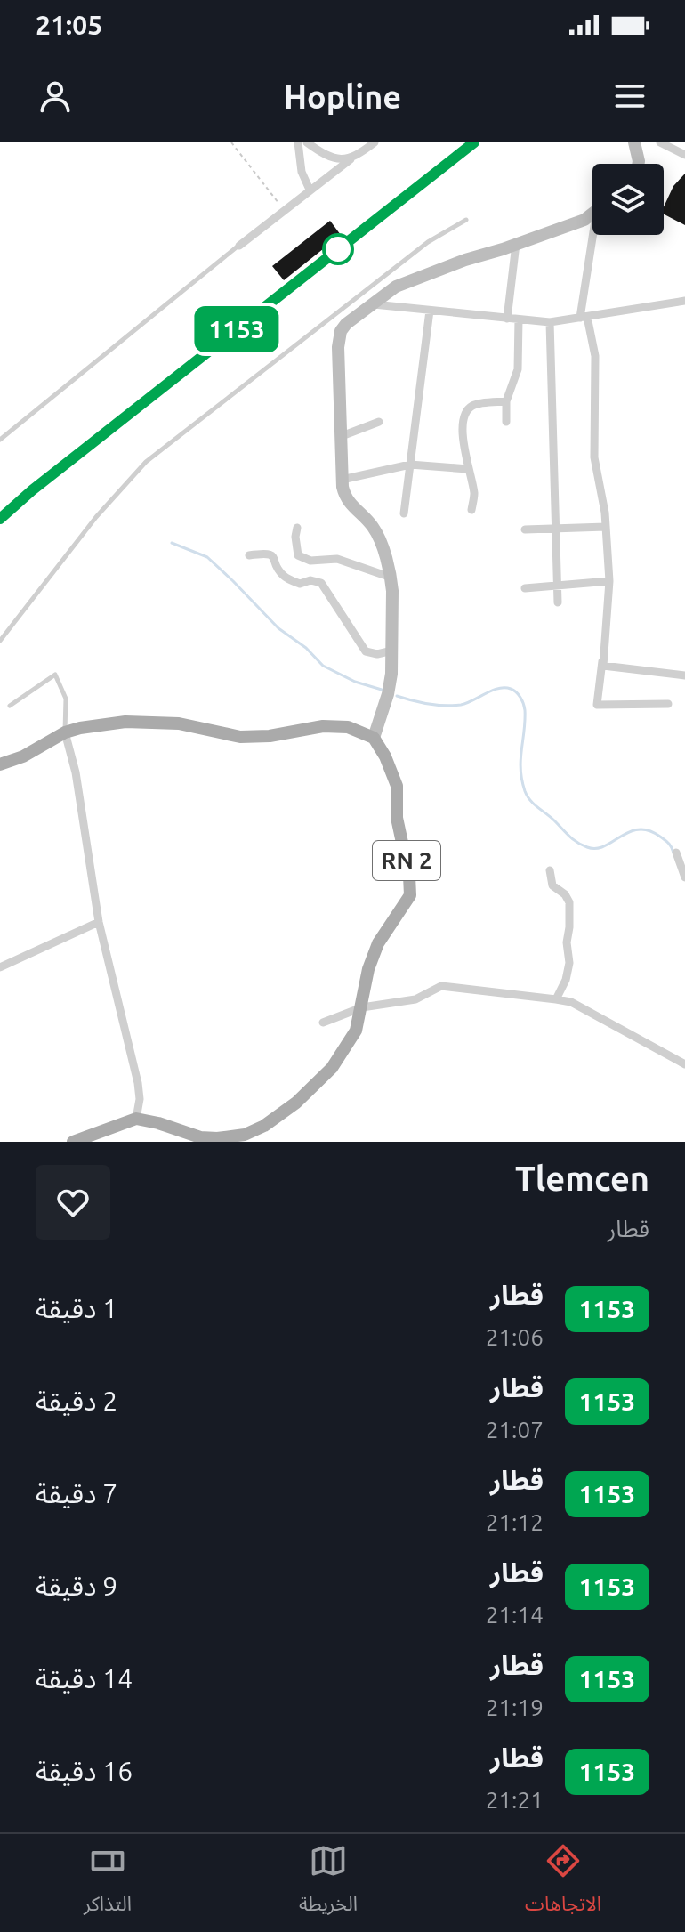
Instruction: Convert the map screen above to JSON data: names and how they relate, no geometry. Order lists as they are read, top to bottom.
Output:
{
  "streets": {
    "main road": ["RN 2"]
  },
  "page": {
    "status": "21:05",
    "header": "Hopline",
    "on_map": "1153",
    "heading": ["Tlemcen", "قطار"],
    "list": [
      {
        "mark": "1153",
        "name": "قطار",
        "note": "21:06",
        "value": "1 دقيقة"
      },
      {
        "mark": "1153",
        "name": "قطار",
        "note": "21:07",
        "value": "2 دقيقة"
      },
      {
        "mark": "1153",
        "name": "قطار",
        "note": "21:12",
        "value": "7 دقيقة"
      },
      {
        "mark": "1153",
        "name": "قطار",
        "note": "21:14",
        "value": "9 دقيقة"
      },
      {
        "mark": "1153",
        "name": "قطار",
        "note": "21:19",
        "value": "14 دقيقة"
      },
      {
        "mark": "1153",
        "name": "قطار",
        "note": "21:21",
        "value": "16 دقيقة"
      }
    ],
    "tabs": ["الاتجاهات", "الخريطة", "التذاكر"]
  }
}
